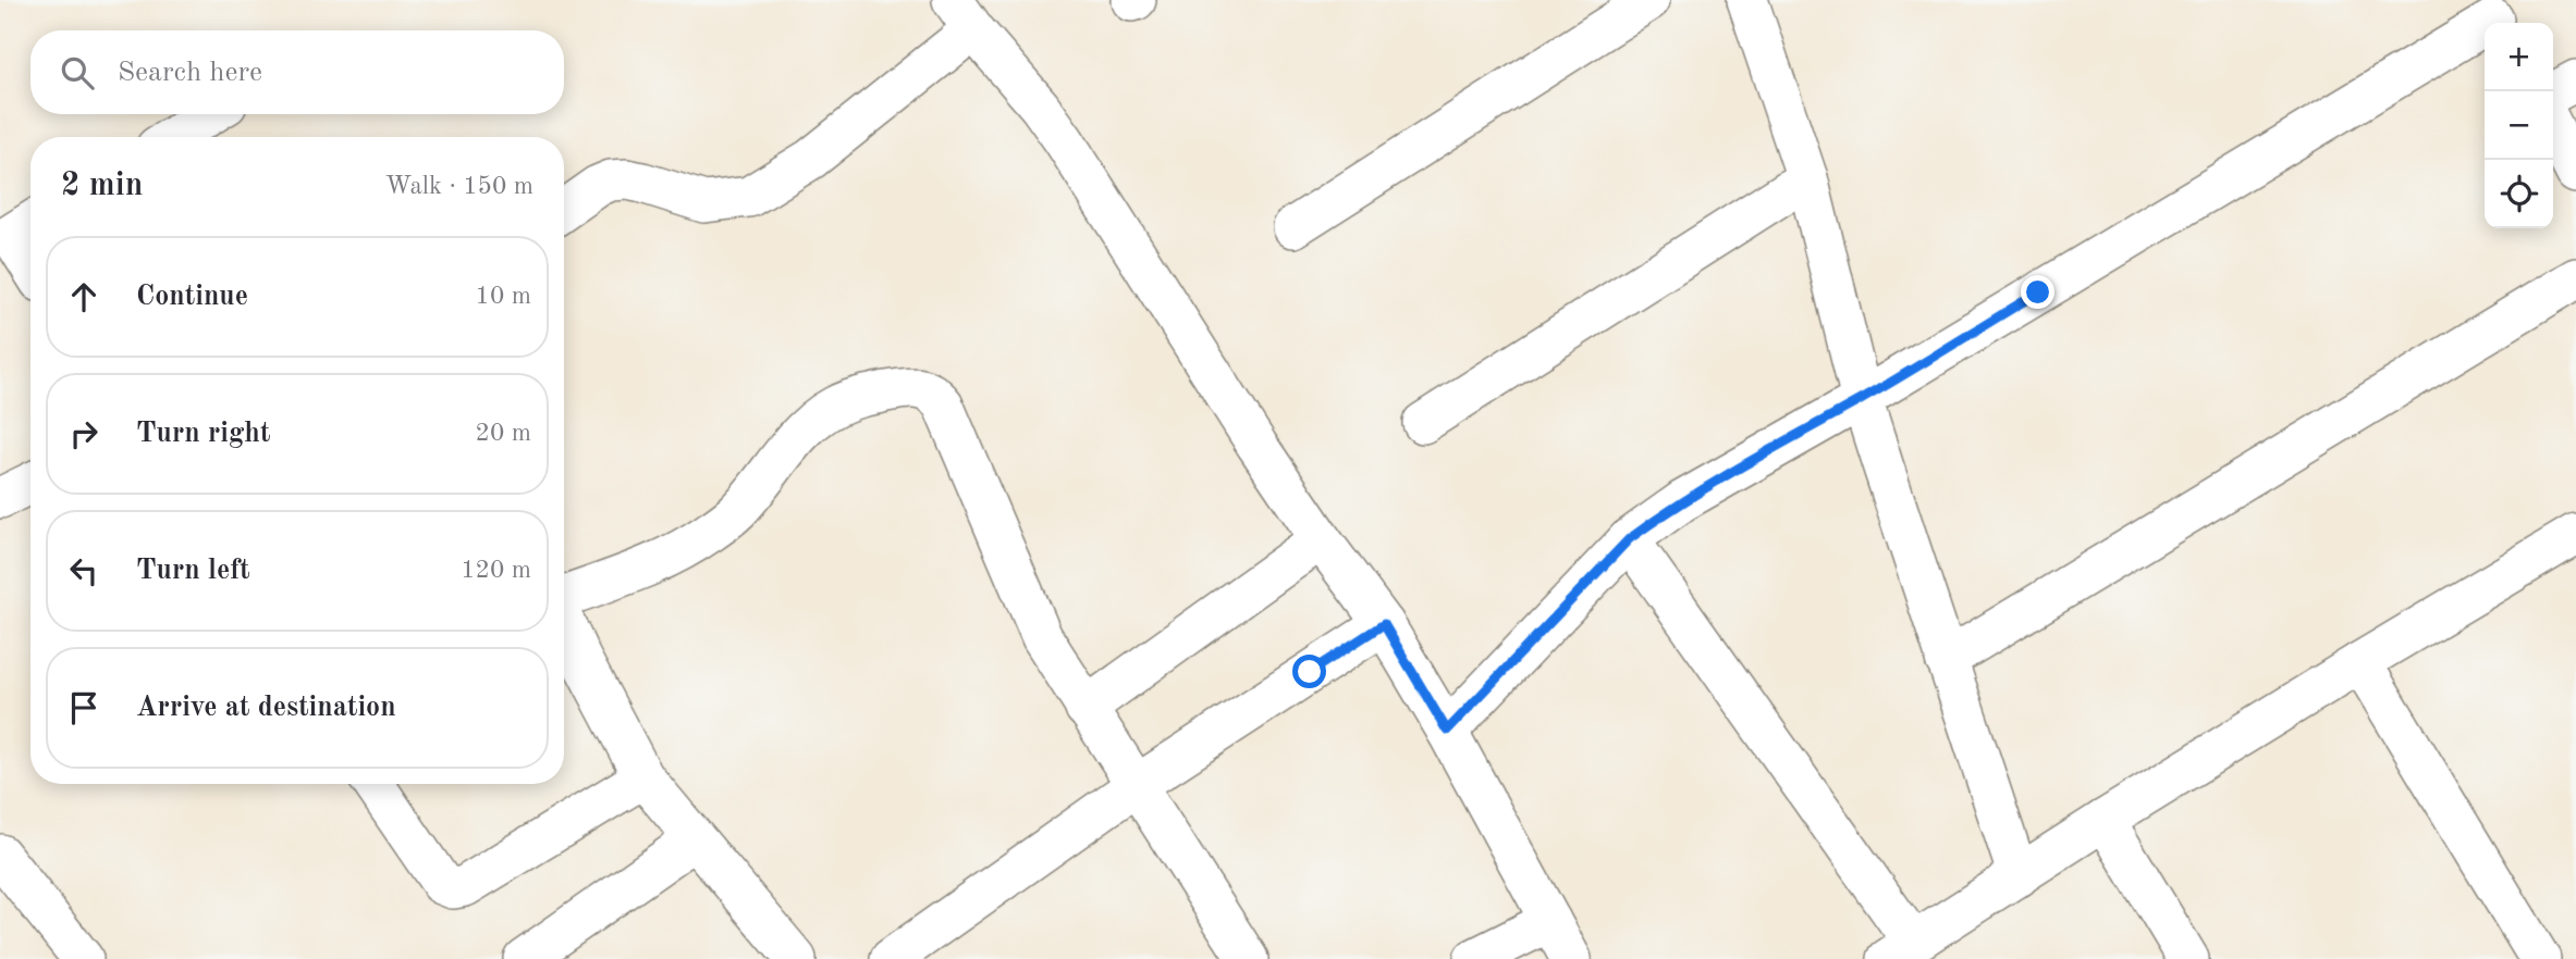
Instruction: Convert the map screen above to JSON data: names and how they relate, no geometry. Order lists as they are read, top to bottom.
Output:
{
  "page": {
    "map_buttons": ["+", "−"],
    "search": "Search here",
    "heading": ["2 min", "Walk · 150 m"],
    "list": [
      ["Continue", "10 m"],
      ["Turn right", "20 m"],
      ["Turn left", "120 m"],
      "Arrive at destination"
    ]
  }
}
